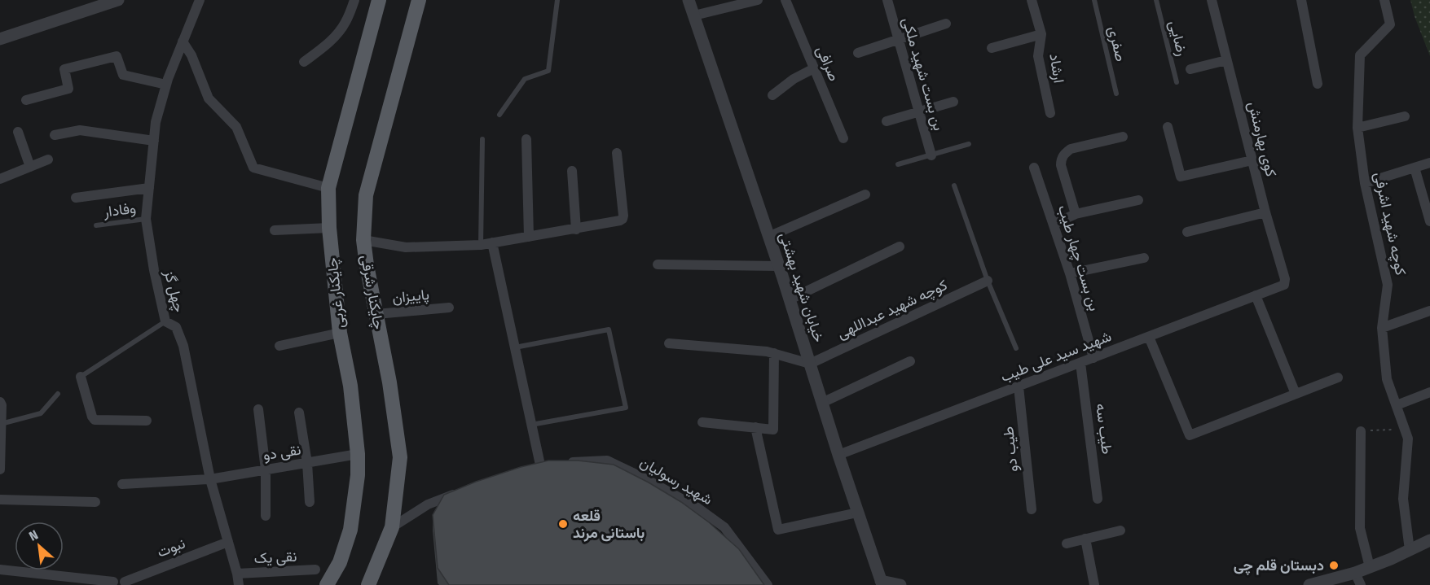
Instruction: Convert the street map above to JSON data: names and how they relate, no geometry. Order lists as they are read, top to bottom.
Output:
{
  "streets": {
    "main road": ["چایکنار شرقی", "چایکنار غربی"],
    "street": [
      "صرافی",
      "ارشاد",
      "بن بست شهید ملکی",
      "کوی بهارمنش",
      "کوچه شهید اشرفی",
      "بن بست چهار طیب",
      "خیابان شهید بهشتی",
      "چهل گز",
      "پاییزان",
      "کوچه شهید عبداللهی",
      "شهید سید علی طیب",
      "طیب سه",
      "طیب دو",
      "نقی دو",
      "شهید رسولیان",
      "نبوت",
      "نقی یک"
    ],
    "lane": ["رضایی", "صفری", "وفادار"]
  },
  "crossings": [
    ["کوی بهارمنش", "شهید سید علی طیب"],
    ["وفادار", "چهل گز"],
    ["بن بست چهار طیب", "شهید سید علی طیب"],
    ["خیابان شهید بهشتی", "کوچه شهید عبداللهی"],
    ["خیابان شهید بهشتی", "شهید سید علی طیب"],
    ["چهل گز", "نقی دو"],
    ["چهل گز", "نبوت"],
    ["چهل گز", "نقی یک"],
    ["چایکنار شرقی", "پاییزان"],
    ["چایکنار غربی", "نقی دو"],
    ["شهید سید علی طیب", "طیب سه"],
    ["شهید سید علی طیب", "طیب دو"]
  ],
  "places": ["قلعه باستانی مرند", "دبستان قلم چی"],
  "north": "top left"
}
